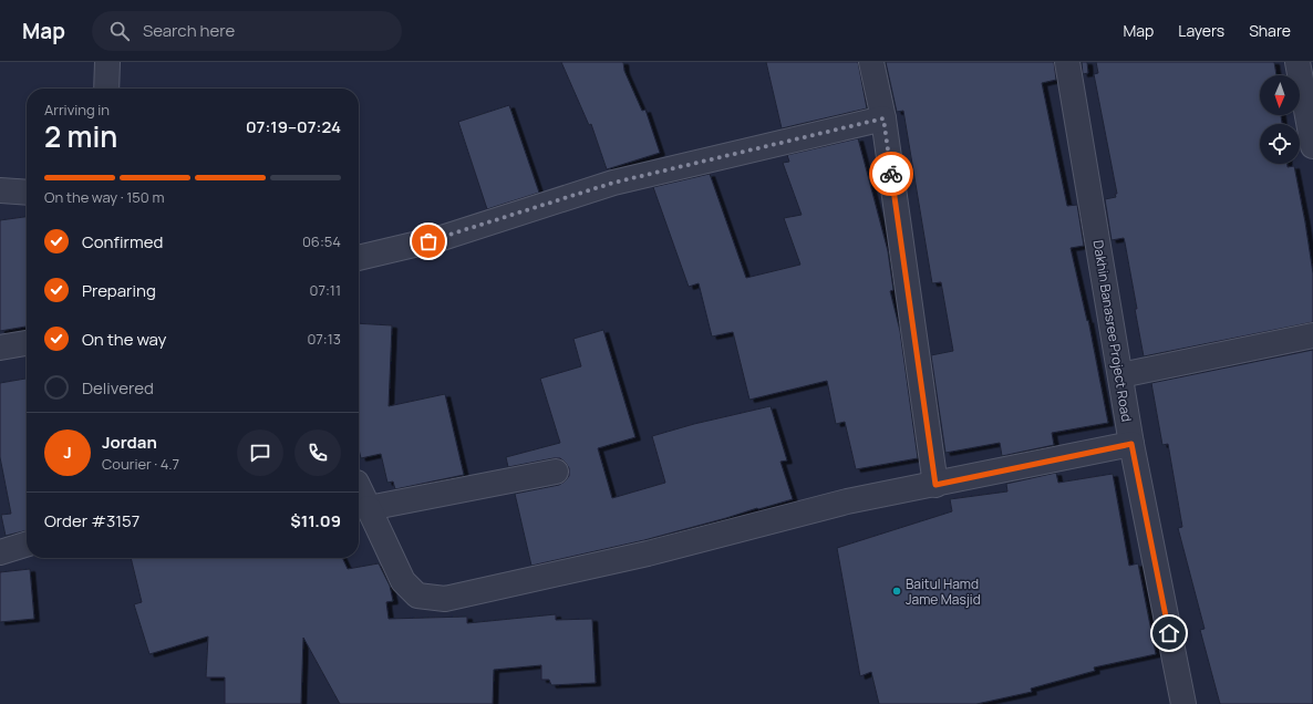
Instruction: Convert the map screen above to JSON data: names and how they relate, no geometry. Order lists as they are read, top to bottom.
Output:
{
  "streets": {
    "street": ["Dakhin Banasree Project Road"]
  },
  "places": ["Baitul Hamd Jame Masjid"],
  "north": "bottom",
  "page": {
    "header": "Map",
    "search": "Search here",
    "nav": ["Map", "Layers", "Share"],
    "heading": ["2 min", "Arriving in", "07:19–07:24"],
    "panel": [
      "Jordan",
      "Courier · 4.7",
      "Order #3157",
      "$11.09"
    ],
    "bar": "On the way · 150 m",
    "list": [
      ["Confirmed", "06:54"],
      ["Preparing", "07:11"],
      ["On the way", "07:13"],
      "Delivered"
    ],
    "round": "J"
  }
}
